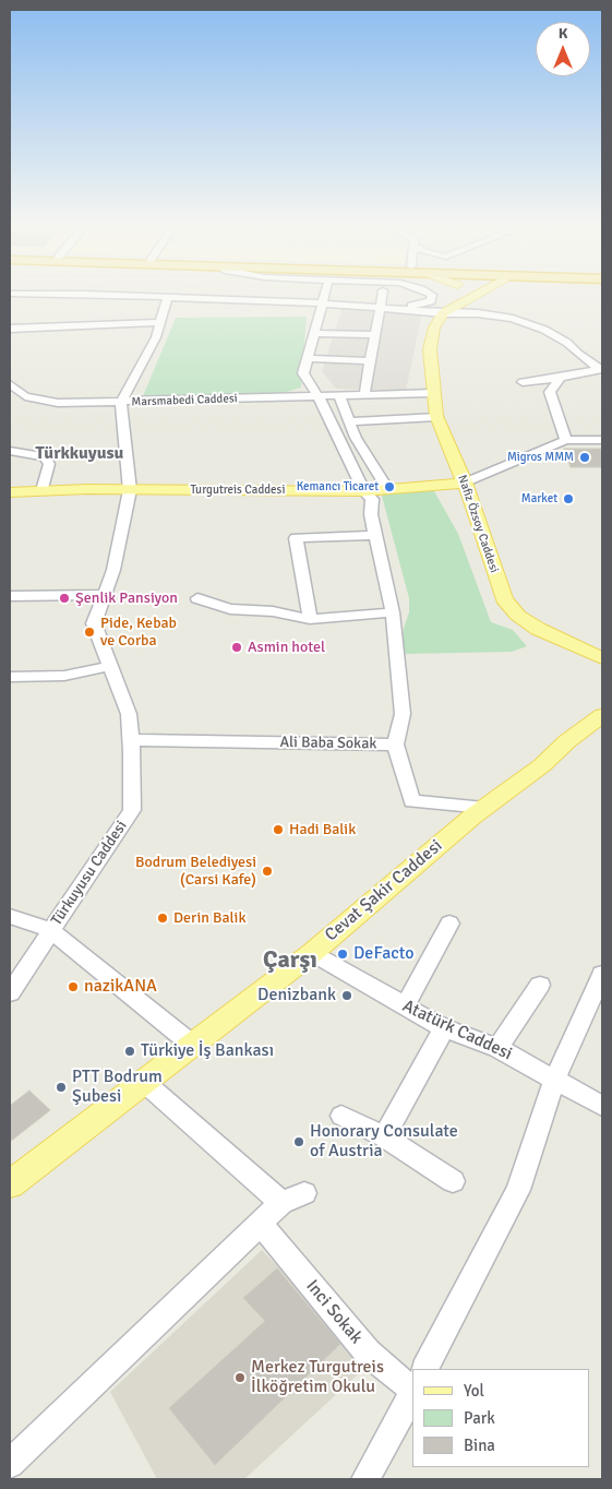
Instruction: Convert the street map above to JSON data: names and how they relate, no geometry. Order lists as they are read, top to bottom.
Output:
{
  "streets": {
    "main road": ["Turgutreis Caddesi", "Nafiz Özsoy Caddesi", "Cevat Şakir Caddesi"],
    "street": [
      "Marsmabedi Caddesi",
      "Ali Baba Sokak",
      "Türkuyusu Caddesi",
      "Atatürk Caddesi",
      "Inci Sokak"
    ]
  },
  "crossings": [
    ["Marsmabedi Caddesi", "Nafiz Özsoy Caddesi"],
    ["Marsmabedi Caddesi", "Türkuyusu Caddesi"],
    ["Turgutreis Caddesi", "Nafiz Özsoy Caddesi"],
    ["Turgutreis Caddesi", "Türkuyusu Caddesi"],
    ["Ali Baba Sokak", "Türkuyusu Caddesi"],
    ["Ali Baba Sokak", "Cevat Şakir Caddesi"],
    ["Cevat Şakir Caddesi", "Atatürk Caddesi"]
  ],
  "districts": ["Türkkuyusu", "Çarşı"],
  "places": [
    "Migros MMM",
    "Kemancı Ticaret",
    "Market",
    "Şenlik Pansiyon",
    "Pide, Kebab ve Corba",
    "Asmin hotel",
    "Hadi Balik",
    "Bodrum Belediyesi (Carsi Kafe)",
    "Derin Balik",
    "DeFacto",
    "nazikANA",
    "Denizbank",
    "Türkiye İş Bankası",
    "PTT Bodrum Şubesi",
    "Honorary Consulate of Austria",
    "Merkez Turgutreis İlköğretim Okulu"
  ],
  "legend": ["Yol", "Park", "Bina"],
  "north": "top"
}
